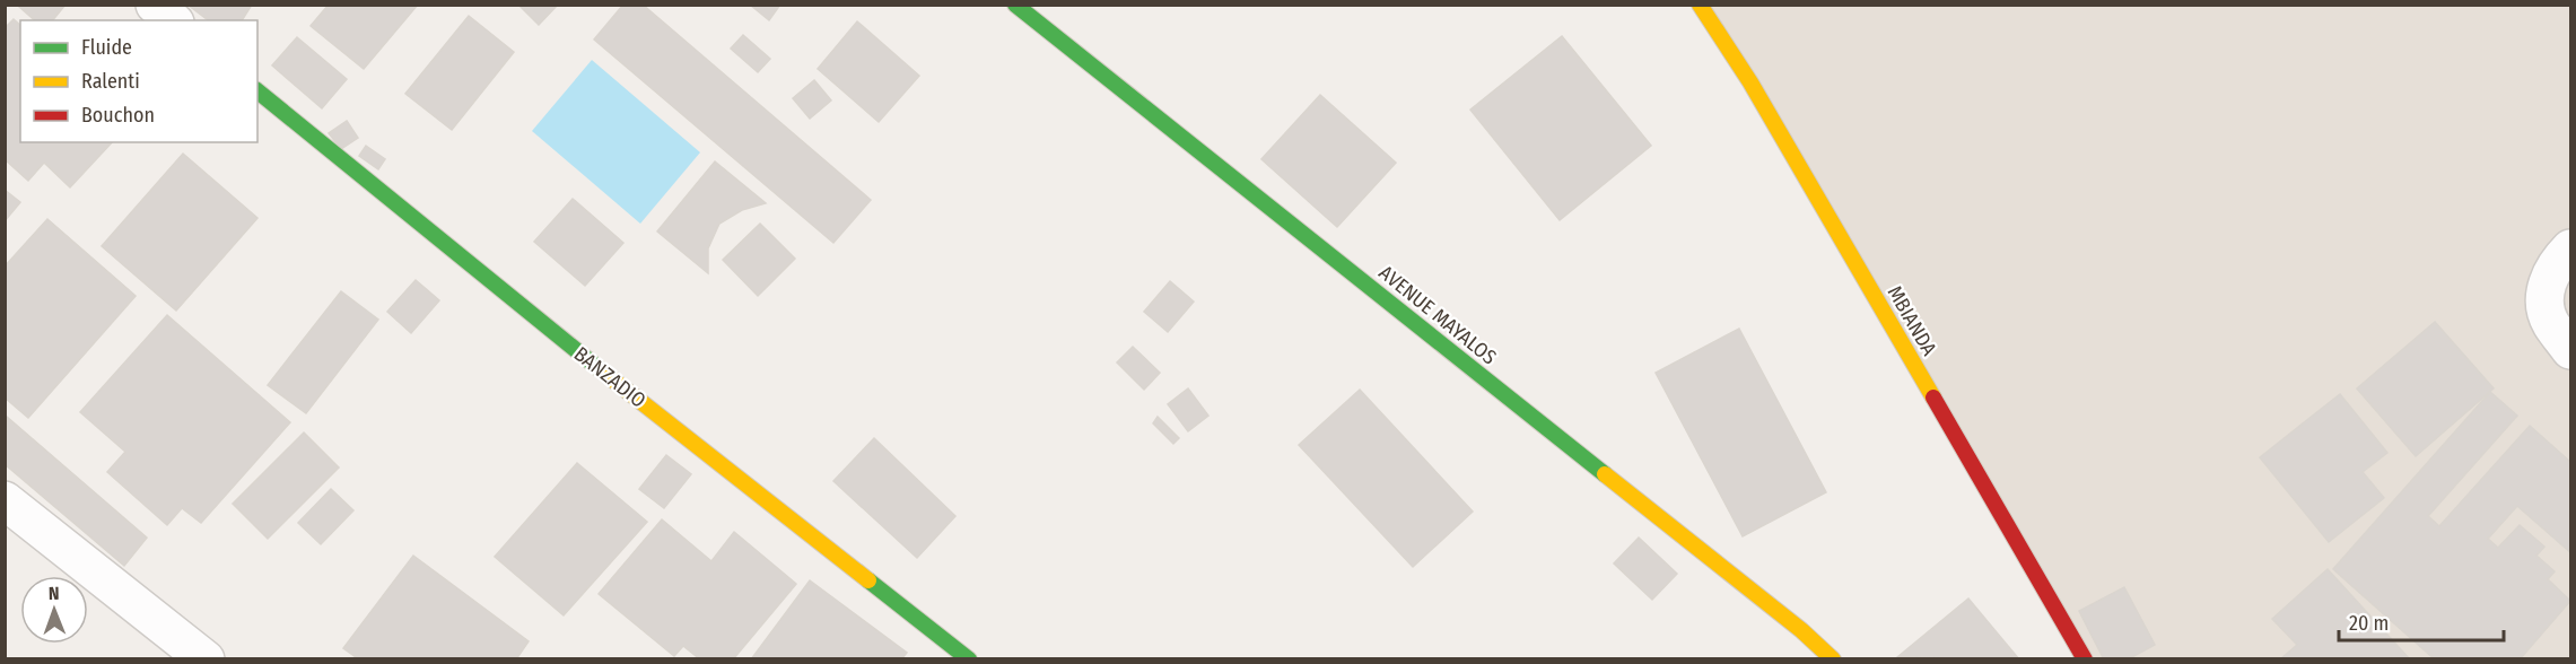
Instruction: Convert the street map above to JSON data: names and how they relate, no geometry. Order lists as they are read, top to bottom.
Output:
{
  "streets": {
    "street": ["AVENUE MAYALOS", "MBIANDA", "BANZADIO"]
  },
  "legend": ["Fluide", "Ralenti", "Bouchon"],
  "scale_bar": "20 m",
  "north": "top"
}
